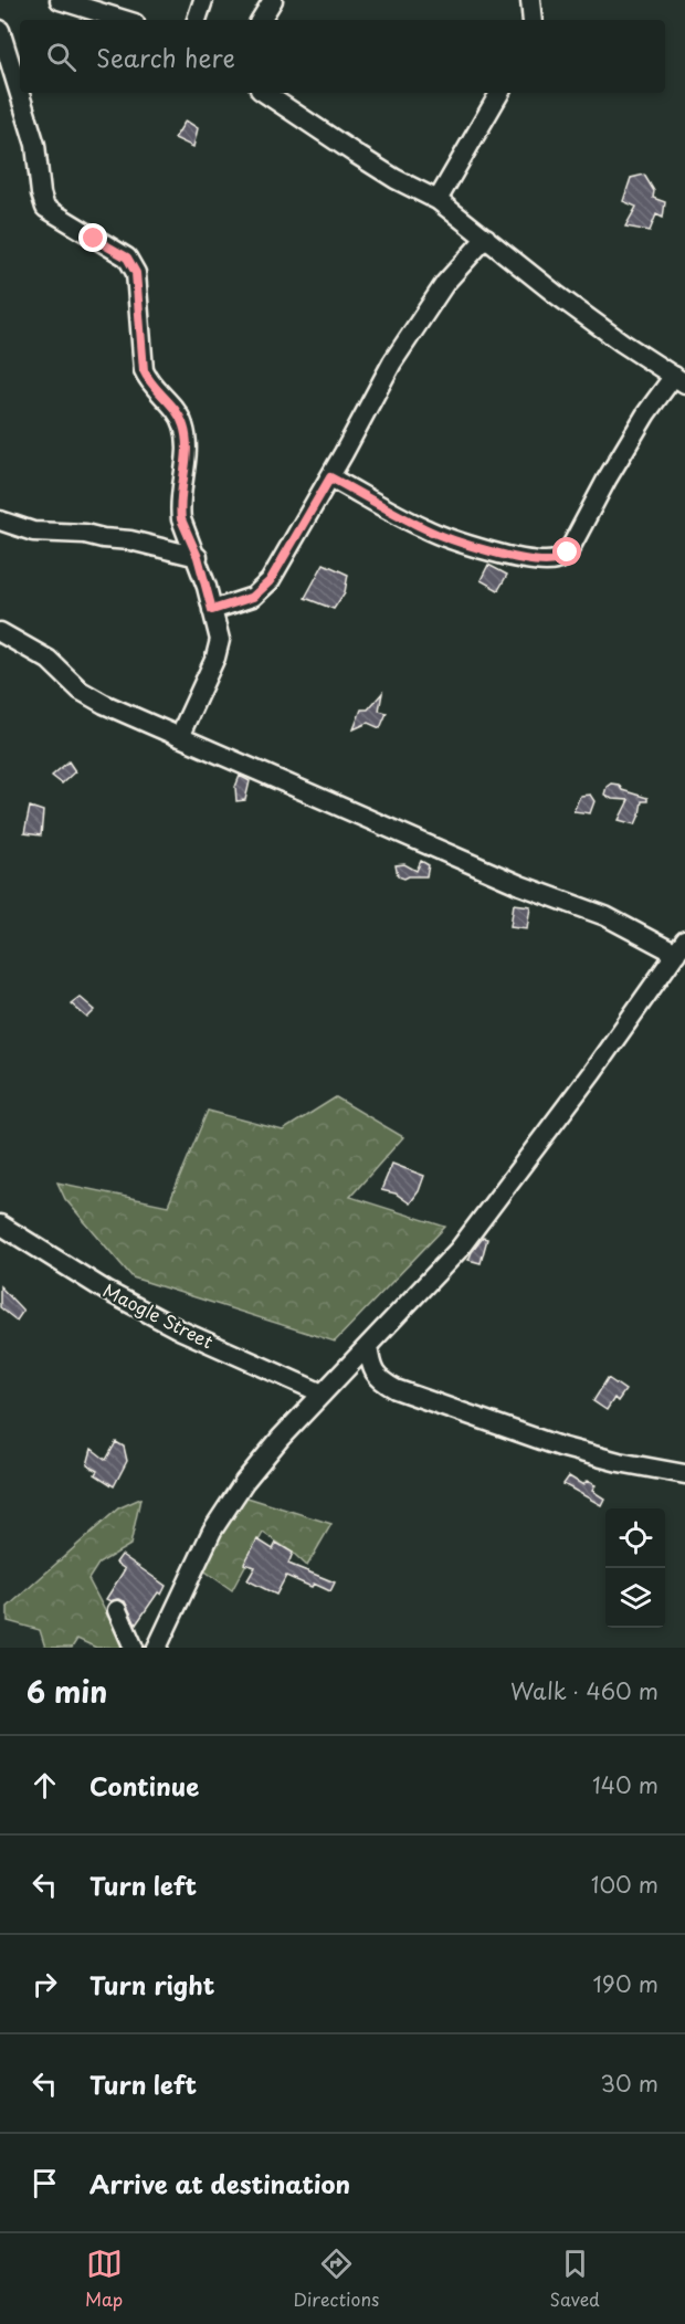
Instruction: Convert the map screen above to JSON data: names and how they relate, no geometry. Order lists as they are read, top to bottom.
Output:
{
  "streets": {
    "street": ["Maogle Street"]
  },
  "page": {
    "search": "Search here",
    "heading": ["6 min", "Walk · 460 m"],
    "list": [
      ["Continue", "140 m"],
      ["Turn left", "100 m"],
      ["Turn right", "190 m"],
      ["Turn left", "30 m"],
      "Arrive at destination"
    ],
    "nav": ["Map", "Directions", "Saved"]
  }
}
